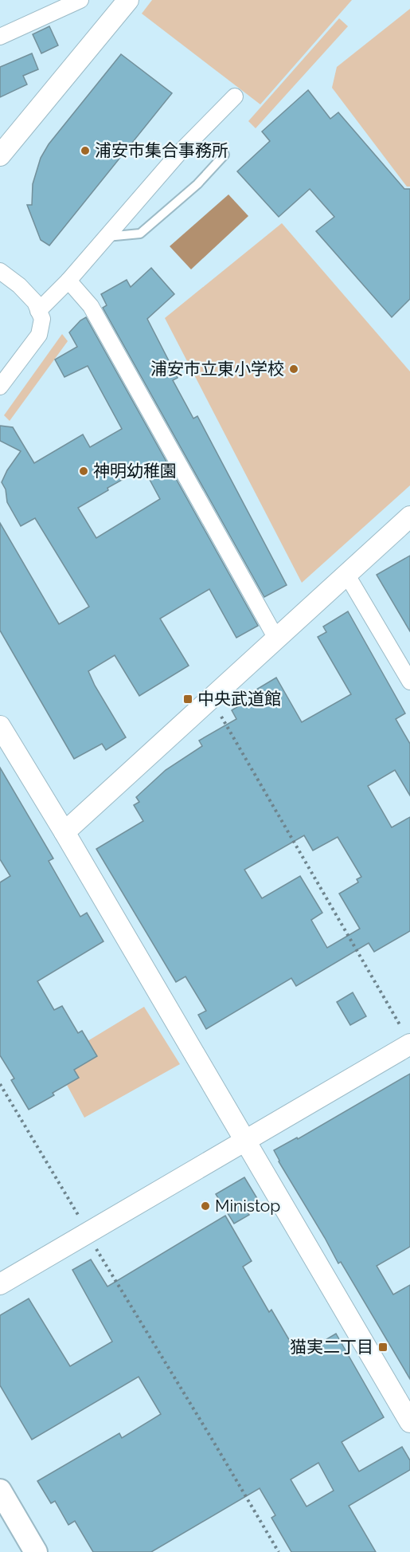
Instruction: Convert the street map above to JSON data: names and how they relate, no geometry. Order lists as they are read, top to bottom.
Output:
{
  "places": {
    "other": [
      "浦安市集合事務所",
      "浦安市立東小学校",
      "神明幼稚園",
      "Ministop"
    ],
    "transit": ["中央武道館", "猫実二丁目"]
  }
}
